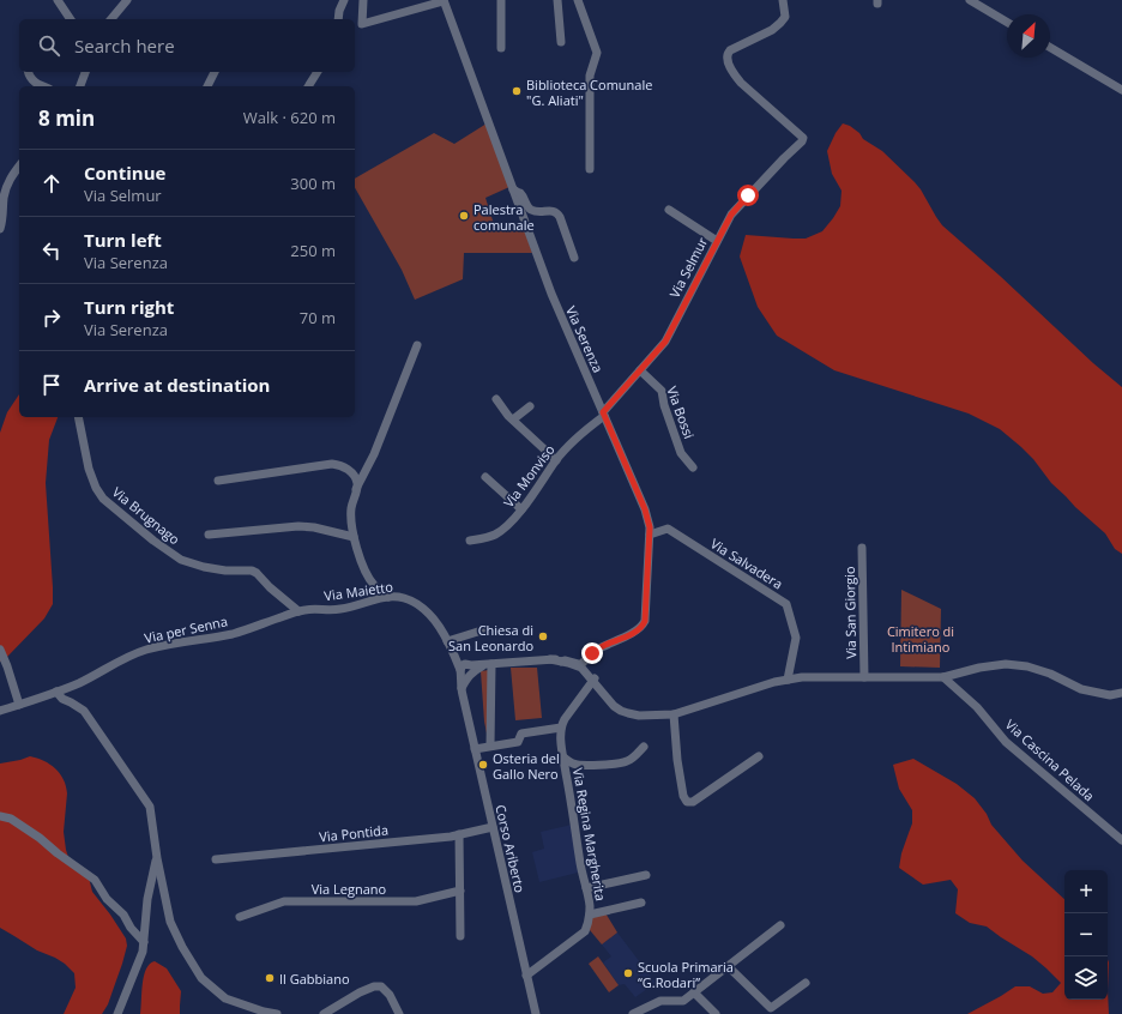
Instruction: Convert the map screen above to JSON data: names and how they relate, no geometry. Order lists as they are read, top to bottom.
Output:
{
  "streets": {
    "street": [
      "Via Selmur",
      "Via Serenza",
      "Via Bossi",
      "Via Monviso",
      "Via Brugnago",
      "Via Salvadera",
      "Via Maietto",
      "Via San Giorgio",
      "Via per Senna",
      "Via Cascina Pelada",
      "Via Pontida",
      "Via Regina Margherita",
      "Corso Ariberto",
      "Via Legnano"
    ]
  },
  "crossings": [
    ["Via Selmur", "Via Serenza"],
    ["Via Selmur", "Via Bossi"],
    ["Via Selmur", "Via Monviso"],
    ["Via Serenza", "Via Monviso"],
    ["Via Serenza", "Via Salvadera"],
    ["Via Brugnago", "Via Maietto"],
    ["Via Brugnago", "Via per Senna"],
    ["Via Maietto", "Via per Senna"],
    ["Via Maietto", "Corso Ariberto"],
    ["Via Pontida", "Corso Ariberto"],
    ["Via Regina Margherita", "Corso Ariberto"]
  ],
  "parks": ["Cimitero di Intimiano"],
  "places": [
    "Biblioteca Comunale \"G. Aliati\"",
    "Palestra comunale",
    "Chiesa di San Leonardo",
    "Osteria del Gallo Nero",
    "Scuola Primaria “G.Rodari”",
    "Il Gabbiano"
  ],
  "north": "top right",
  "page": {
    "search": "Search here",
    "heading": ["8 min", "Walk · 620 m"],
    "list": [
      ["Continue", "Via Selmur", "300 m"],
      ["Turn left", "Via Serenza", "250 m"],
      ["Turn right", "Via Serenza", "70 m"],
      "Arrive at destination"
    ],
    "map_buttons": ["+", "−"]
  }
}
